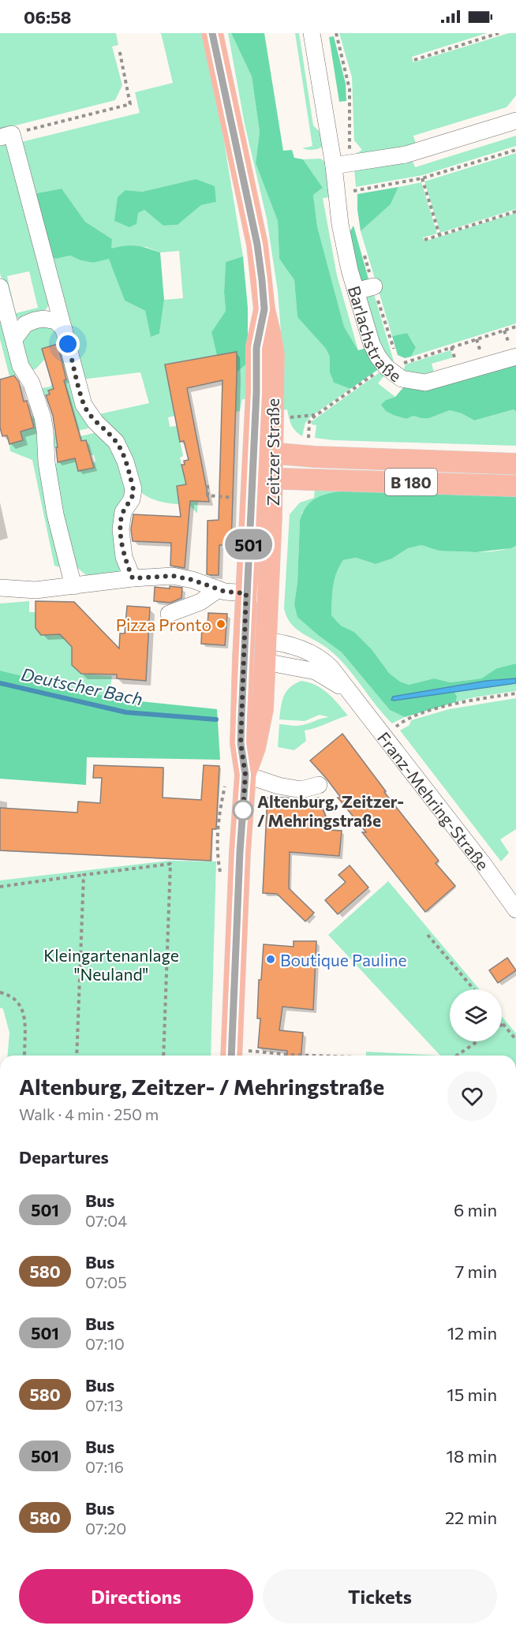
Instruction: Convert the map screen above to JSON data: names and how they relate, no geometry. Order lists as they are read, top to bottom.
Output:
{
  "streets": {
    "main road": ["Zeitzer Straße", "B 180", "Franz-Mehring-Straße"],
    "street": ["Barlachstraße"]
  },
  "crossings": [
    ["Zeitzer Straße", "B 180"],
    ["Zeitzer Straße", "Franz-Mehring-Straße"]
  ],
  "water": ["Deutscher Bach"],
  "parks": ["Kleingartenanlage \"Neuland\""],
  "places": ["Pizza Pronto", "Altenburg, Zeitzer- / Mehringstraße", "Boutique Pauline"],
  "lines": ["bus line 501"],
  "page": {
    "status": "06:58",
    "on_map": "501",
    "heading": [
      ["Altenburg, Zeitzer- / Mehringstraße", "Walk · 4 min · 250 m"],
      "Departures"
    ],
    "list": [
      {
        "mark": "501",
        "name": "Bus",
        "note": "07:04",
        "value": "6 min"
      },
      {
        "mark": "580",
        "name": "Bus",
        "note": "07:05",
        "value": "7 min"
      },
      {
        "mark": "501",
        "name": "Bus",
        "note": "07:10",
        "value": "12 min"
      },
      {
        "mark": "580",
        "name": "Bus",
        "note": "07:13",
        "value": "15 min"
      },
      {
        "mark": "501",
        "name": "Bus",
        "note": "07:16",
        "value": "18 min"
      },
      {
        "mark": "580",
        "name": "Bus",
        "note": "07:20",
        "value": "22 min"
      }
    ],
    "buttons": ["Directions", "Tickets"]
  }
}
